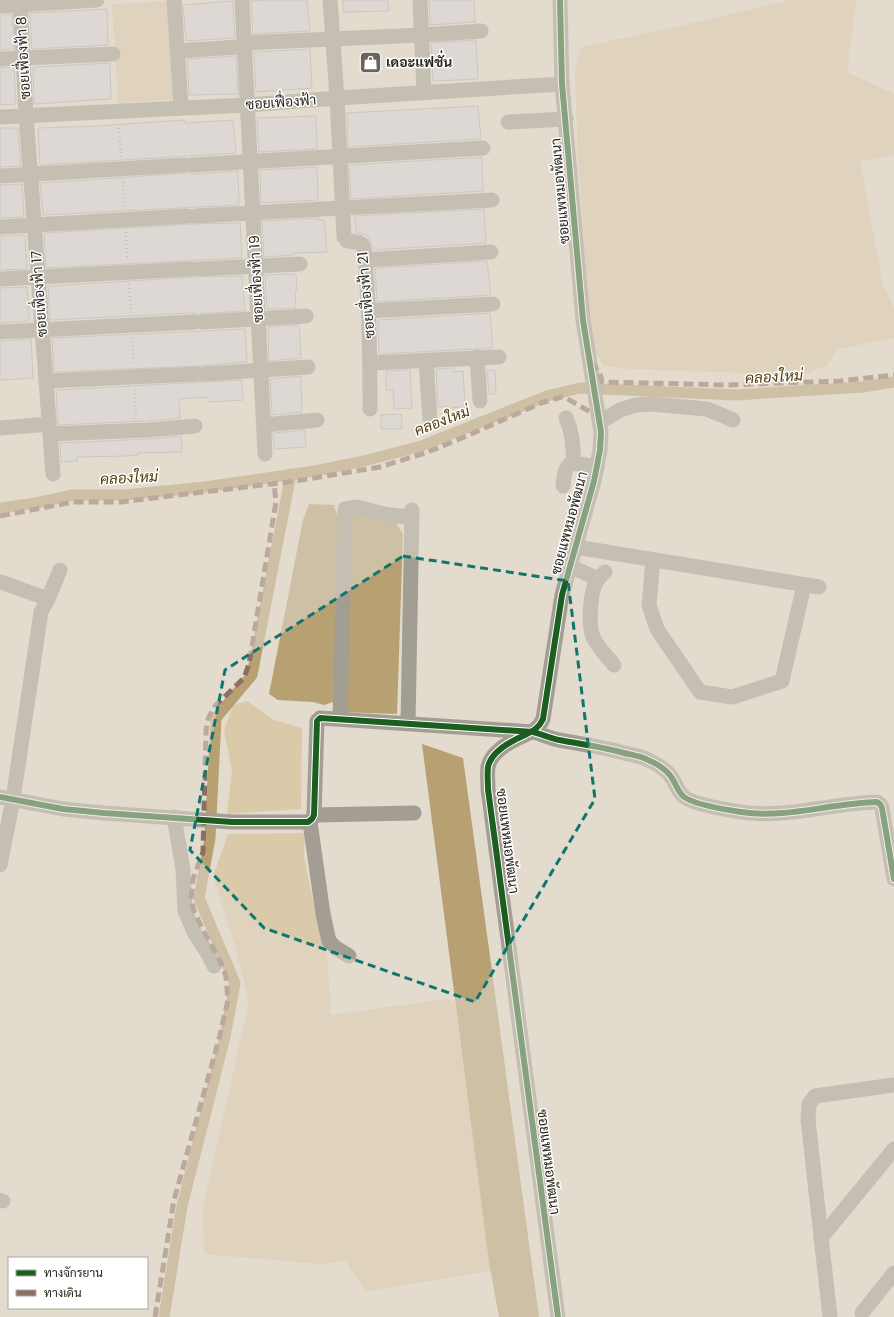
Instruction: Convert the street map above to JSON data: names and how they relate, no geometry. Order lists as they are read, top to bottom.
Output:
{
  "streets": {
    "street": [
      "ซอยเฟื่องฟ้า 8",
      "ซอยเฟื่องฟ้า",
      "ซอยแพหมอพัฒนา",
      "ซอยเฟื่องฟ้า 19",
      "ซอยเฟื่องฟ้า 17",
      "ซอยเฟื่องฟ้า 21"
    ]
  },
  "crossings": [
    ["ซอยเฟื่องฟ้า 8", "ซอยเฟื่องฟ้า"],
    ["ซอยเฟื่องฟ้า 8", "ซอยเฟื่องฟ้า 17"],
    ["ซอยเฟื่องฟ้า", "ซอยแพหมอพัฒนา"],
    ["ซอยเฟื่องฟ้า", "ซอยเฟื่องฟ้า 19"],
    ["ซอยเฟื่องฟ้า", "ซอยเฟื่องฟ้า 17"],
    ["ซอยเฟื่องฟ้า", "ซอยเฟื่องฟ้า 21"]
  ],
  "water": ["คลองใหม่"],
  "places": {
    "shop": ["เดอะแฟชั่น"]
  },
  "legend": ["ทางจักรยาน", "ทางเดิน"]
}
